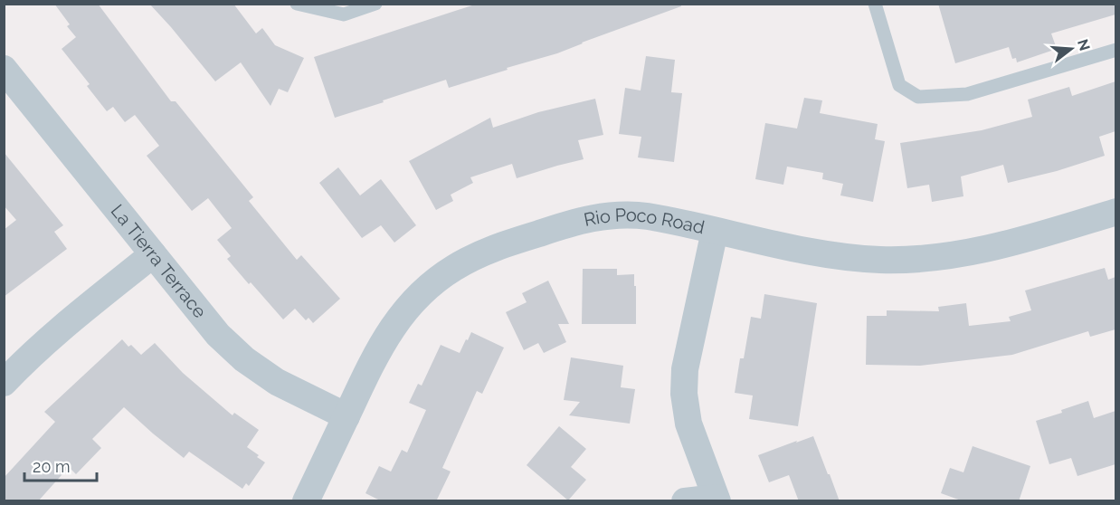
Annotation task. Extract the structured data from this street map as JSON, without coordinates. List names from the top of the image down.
{
  "streets": {
    "street": ["Rio Poco Road", "La Tierra Terrace"]
  },
  "crossings": [
    ["Rio Poco Road", "La Tierra Terrace"]
  ],
  "scale_bar": "20 m",
  "north": "right"
}
